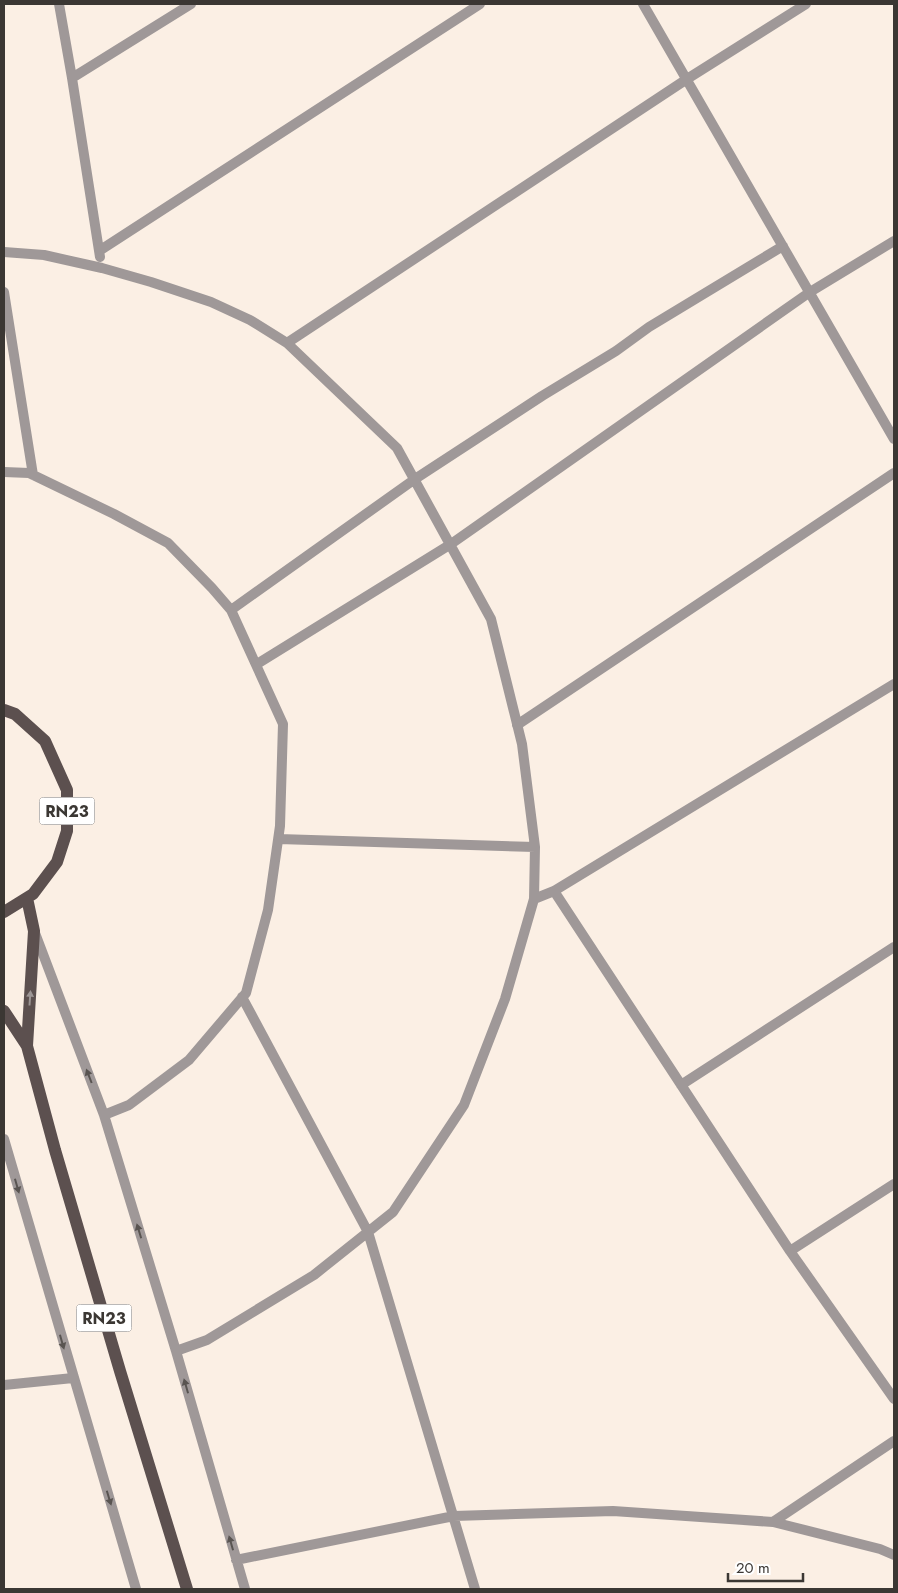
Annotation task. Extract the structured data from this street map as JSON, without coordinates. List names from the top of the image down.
{
  "streets": {
    "main road": ["RN23"]
  },
  "scale_bar": "20 m"
}
